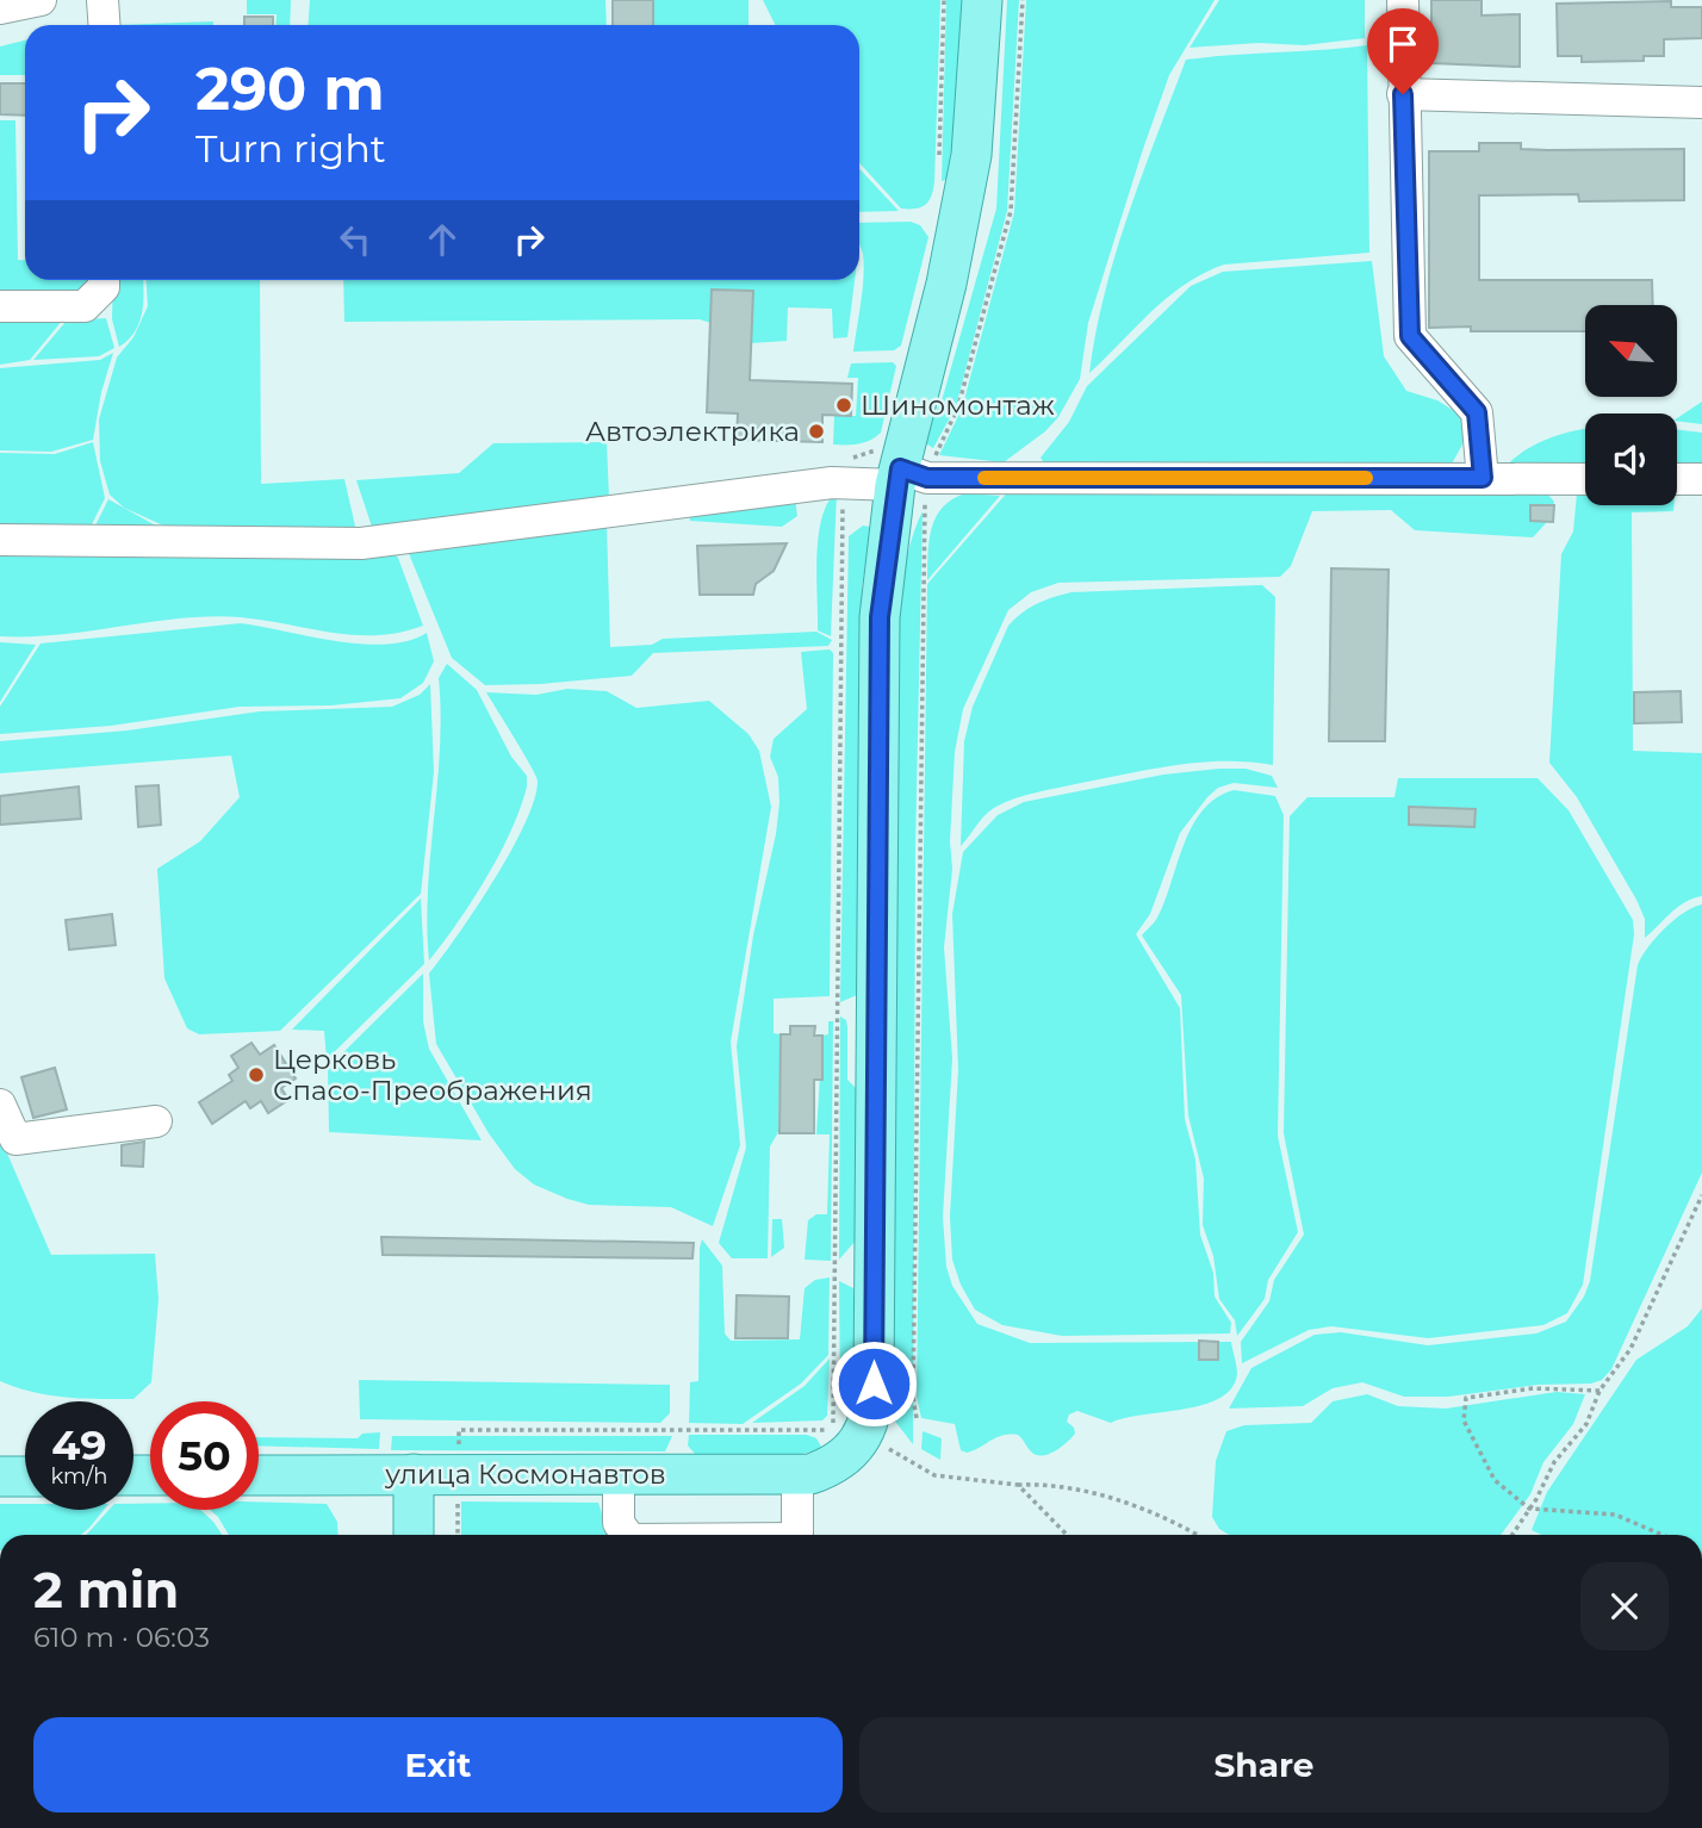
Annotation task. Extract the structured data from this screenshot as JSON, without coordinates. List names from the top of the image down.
{
  "streets": {
    "main road": ["улица Космонавтов"]
  },
  "places": ["Шиномонтаж", "Автоэлектрика", "Церковь Спасо-Преображения"],
  "north": "top left",
  "page": {
    "turn": ["290 m", "Turn right"],
    "speed": "49 km/h",
    "limit": "50",
    "heading": ["2 min", "610 m · 06:03"],
    "buttons": ["Exit", "Share"]
  }
}
